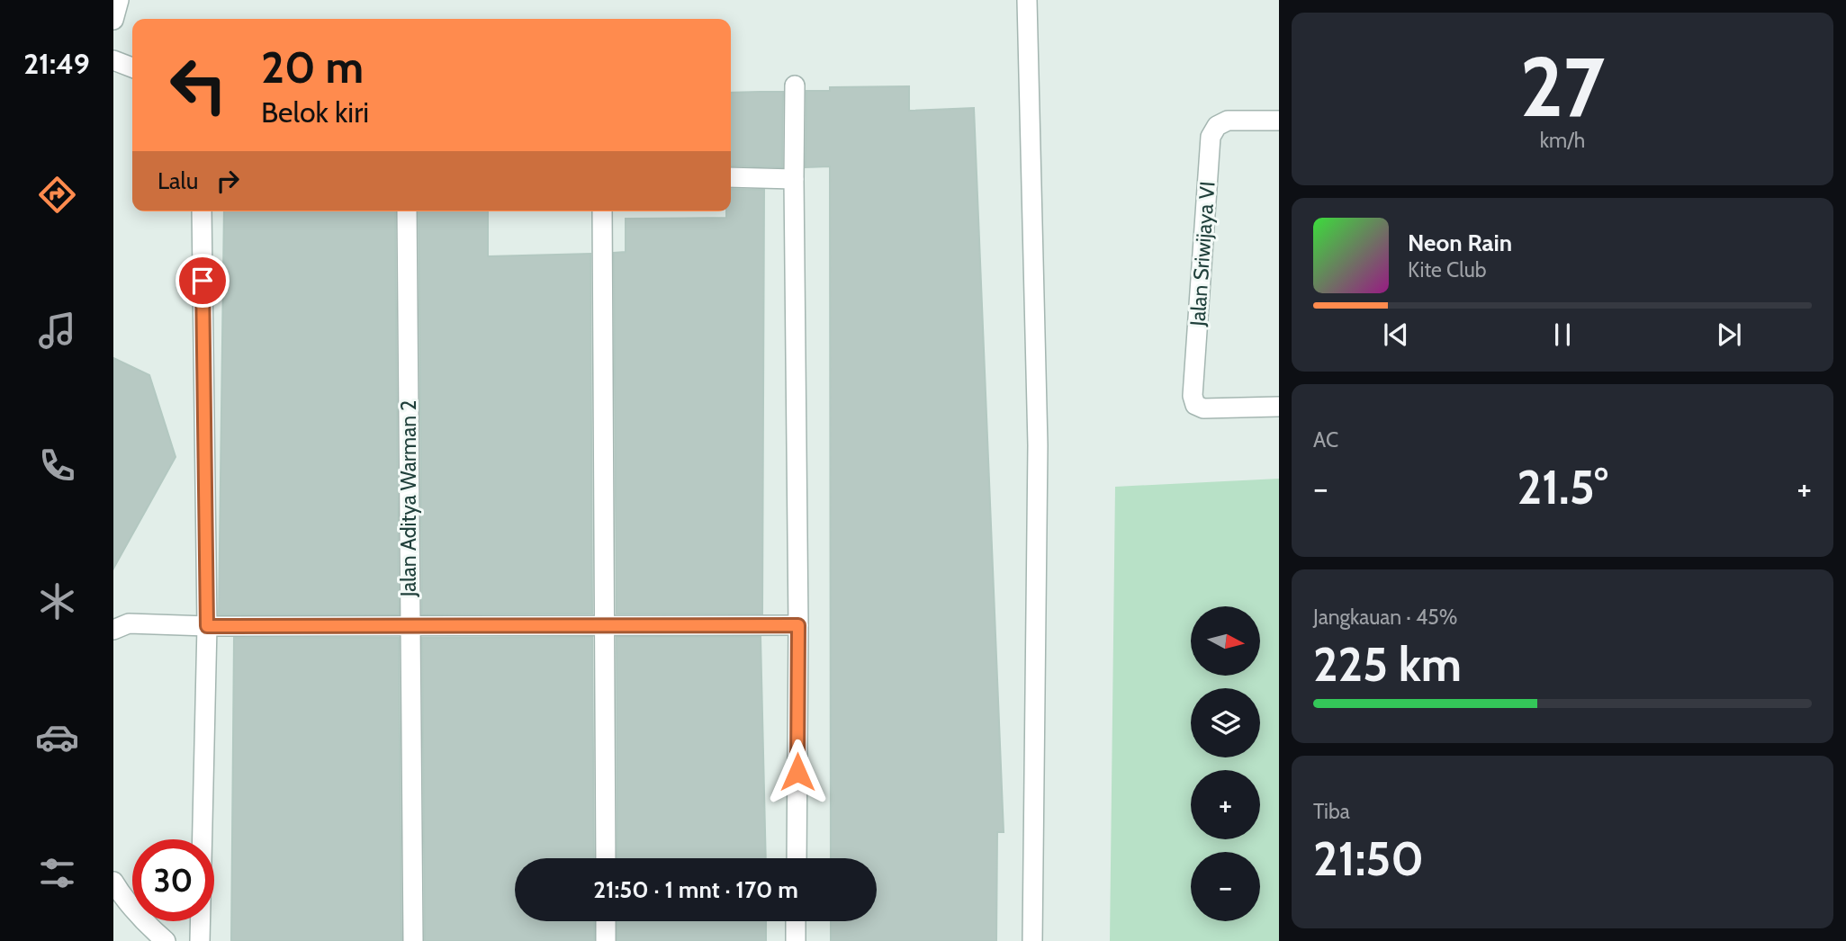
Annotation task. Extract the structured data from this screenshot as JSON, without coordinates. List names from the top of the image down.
{
  "streets": {
    "street": ["Jalan Sriwijaya VI", "Jalan Aditya Warman 2"]
  },
  "north": "right",
  "page": {
    "tabs": "21:49",
    "tile": [
      ["27", "km/h"],
      "AC",
      ["Jangkauan · 45%", "225 km"],
      ["Tiba", "21:50"]
    ],
    "turn": ["20 m", "Belok kiri"],
    "then": "Lalu",
    "song": ["Neon Rain", "Kite Club"],
    "heat": ["−", "21.5°", "+"],
    "map_buttons": ["+", "−"],
    "limit": "30",
    "trip": "21:50 · 1 mnt · 170 m"
  }
}
